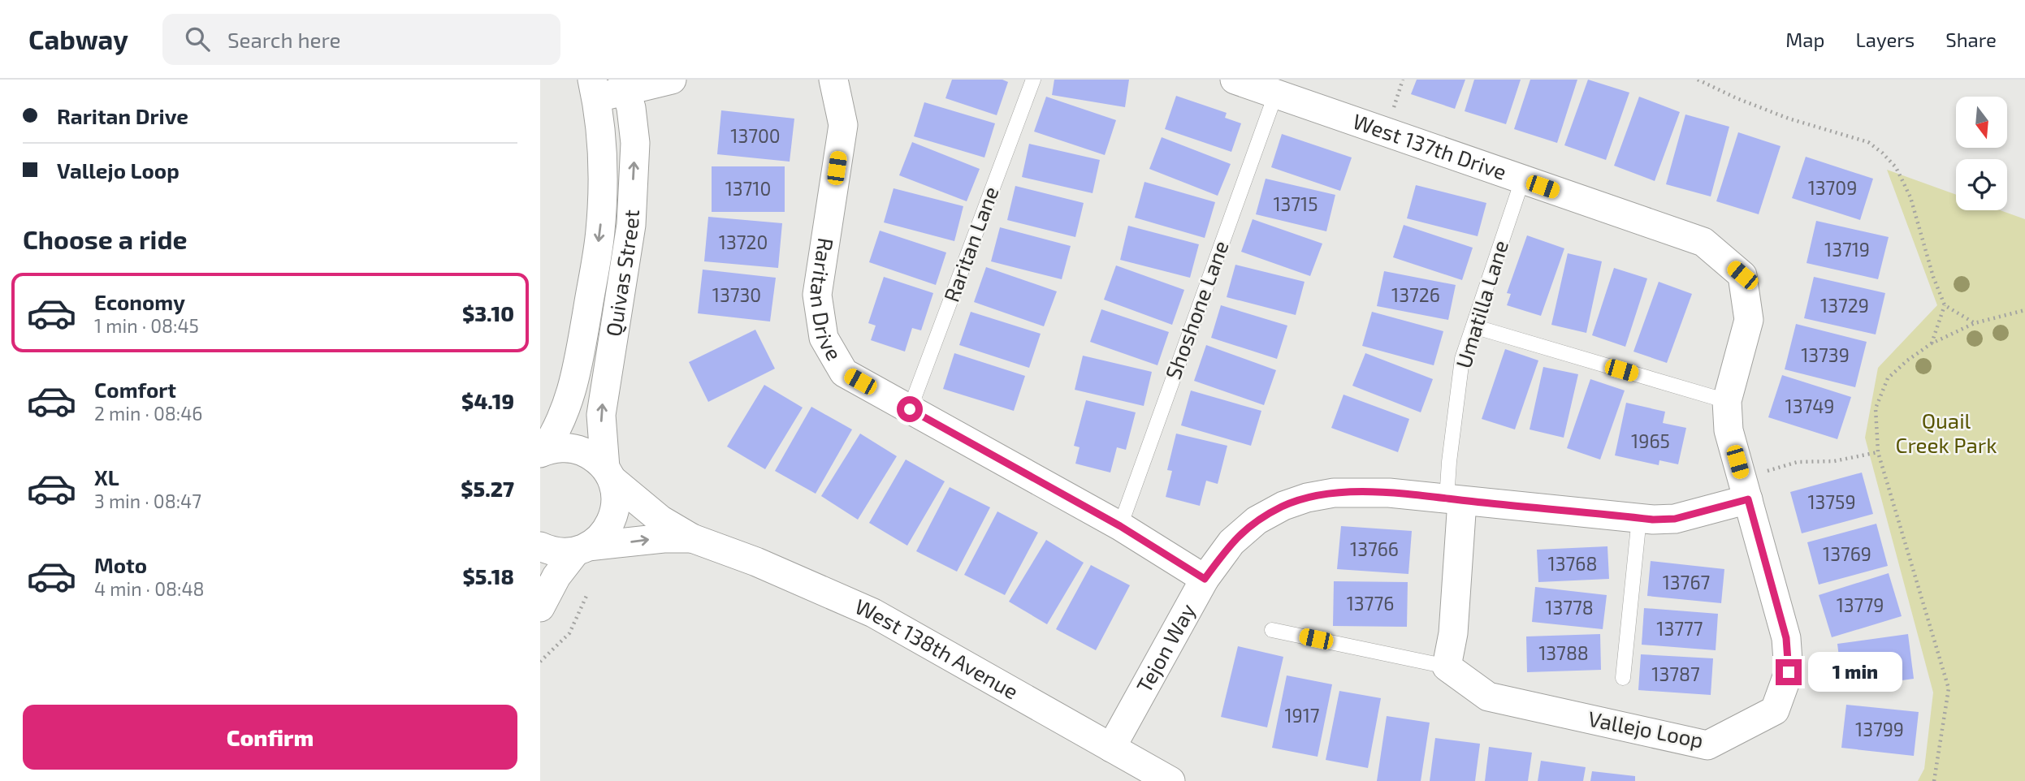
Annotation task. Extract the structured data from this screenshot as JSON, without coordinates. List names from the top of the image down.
{
  "streets": {
    "street": [
      "West 137th Drive",
      "Quivas Street",
      "Raritan Drive",
      "Tejon Way",
      "West 138th Avenue",
      "Vallejo Loop"
    ],
    "lane": ["Raritan Lane", "Umatilla Lane", "Shoshone Lane"]
  },
  "crossings": [
    ["West 137th Drive", "Umatilla Lane"],
    ["West 137th Drive", "Shoshone Lane"],
    ["West 137th Drive", "Vallejo Loop"],
    ["Raritan Lane", "Raritan Drive"],
    ["Quivas Street", "West 138th Avenue"],
    ["Raritan Drive", "Shoshone Lane"],
    ["Raritan Drive", "Tejon Way"],
    ["Umatilla Lane", "Tejon Way"],
    ["Tejon Way", "West 138th Avenue"],
    ["Tejon Way", "Vallejo Loop"]
  ],
  "parks": ["Quail Creek Park"],
  "house_numbers": [
    "13700",
    "13709",
    "13710",
    "13715",
    "13720",
    "13719",
    "13730",
    "13726",
    "13729",
    "13739",
    "13749",
    "1965",
    "13759",
    "13766",
    "13769",
    "13768",
    "13767",
    "13776",
    "13779",
    "13778",
    "13777",
    "13788",
    "13787",
    "1917",
    "13799"
  ],
  "north": "bottom",
  "page": {
    "header": "Cabway",
    "search": "Search here",
    "nav": ["Map", "Layers", "Share"],
    "banner": ["Raritan Drive", "Vallejo Loop"],
    "heading": "Choose a ride",
    "list": [
      {
        "name": "Economy",
        "note": "1 min · 08:45",
        "value": "$3.10"
      },
      {
        "name": "Comfort",
        "note": "2 min · 08:46",
        "value": "$4.19"
      },
      {
        "name": "XL",
        "note": "3 min · 08:47",
        "value": "$5.27"
      },
      {
        "name": "Moto",
        "note": "4 min · 08:48",
        "value": "$5.18"
      }
    ],
    "bubble": "1 min",
    "buttons": "Confirm"
  }
}
